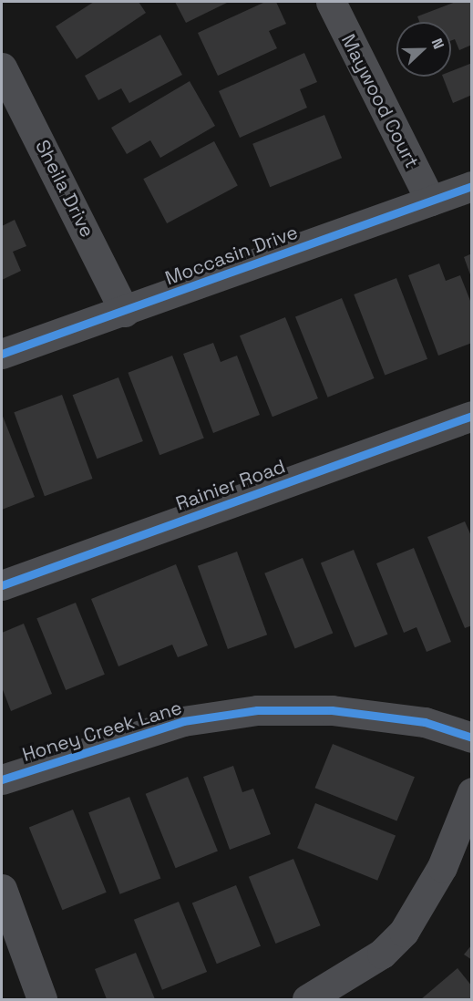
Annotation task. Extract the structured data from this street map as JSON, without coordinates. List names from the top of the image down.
{
  "streets": {
    "street": [
      "Maywood Court",
      "Sheila Drive",
      "Moccasin Drive",
      "Rainier Road",
      "Honey Creek Lane"
    ]
  },
  "crossings": [
    ["Maywood Court", "Moccasin Drive"],
    ["Sheila Drive", "Moccasin Drive"]
  ],
  "north": "right"
}
